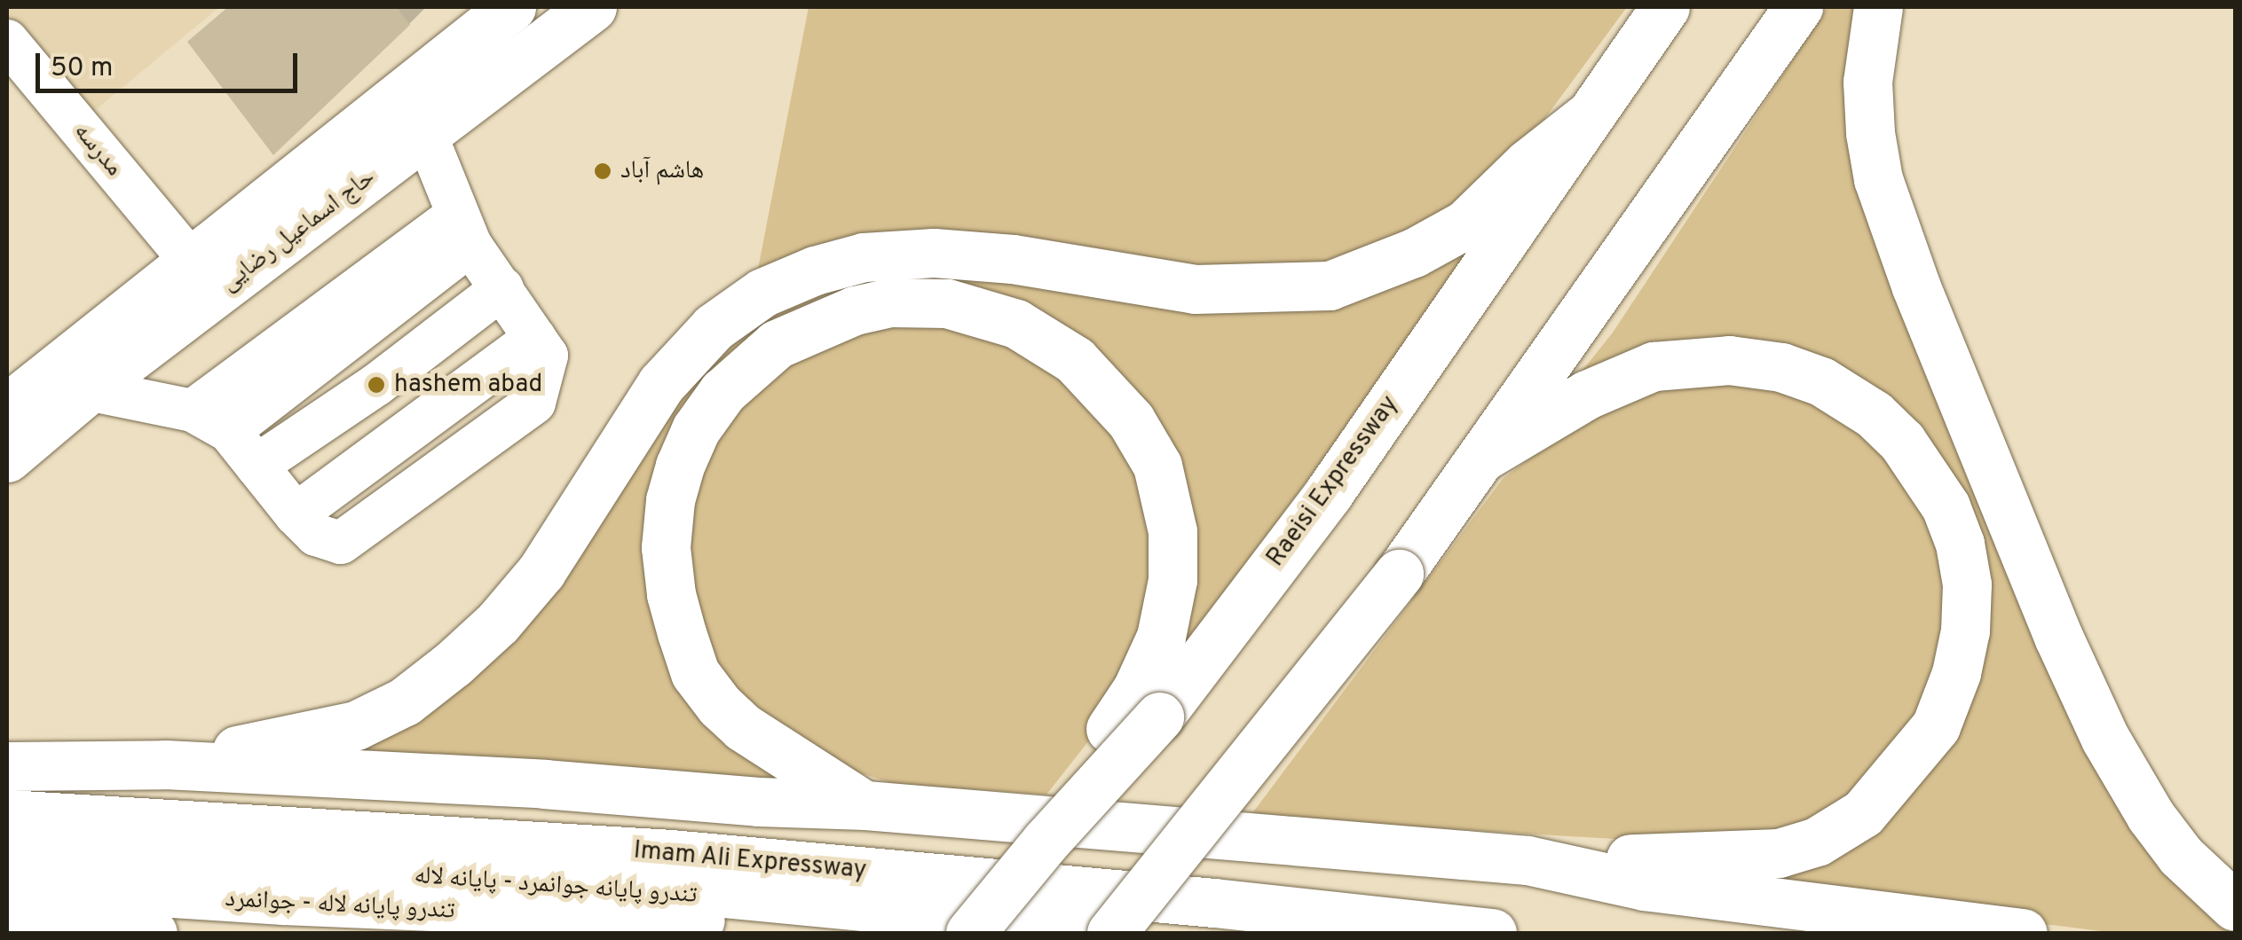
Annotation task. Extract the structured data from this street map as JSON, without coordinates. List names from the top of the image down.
{
  "streets": {
    "main road": ["حاج اسماعیل رضایی", "Raeisi Expressway", "Imam Ali Expressway"],
    "street": ["مدرسه", "تندرو پایانه جوانمرد - پایانه لاله", "تندرو پایانه لاله - جوانمرد"]
  },
  "crossings": [
    ["مدرسه", "حاج اسماعیل رضایی"]
  ],
  "places": ["هاشم آباد", "hashem abad"],
  "scale_bar": "50 m"
}
